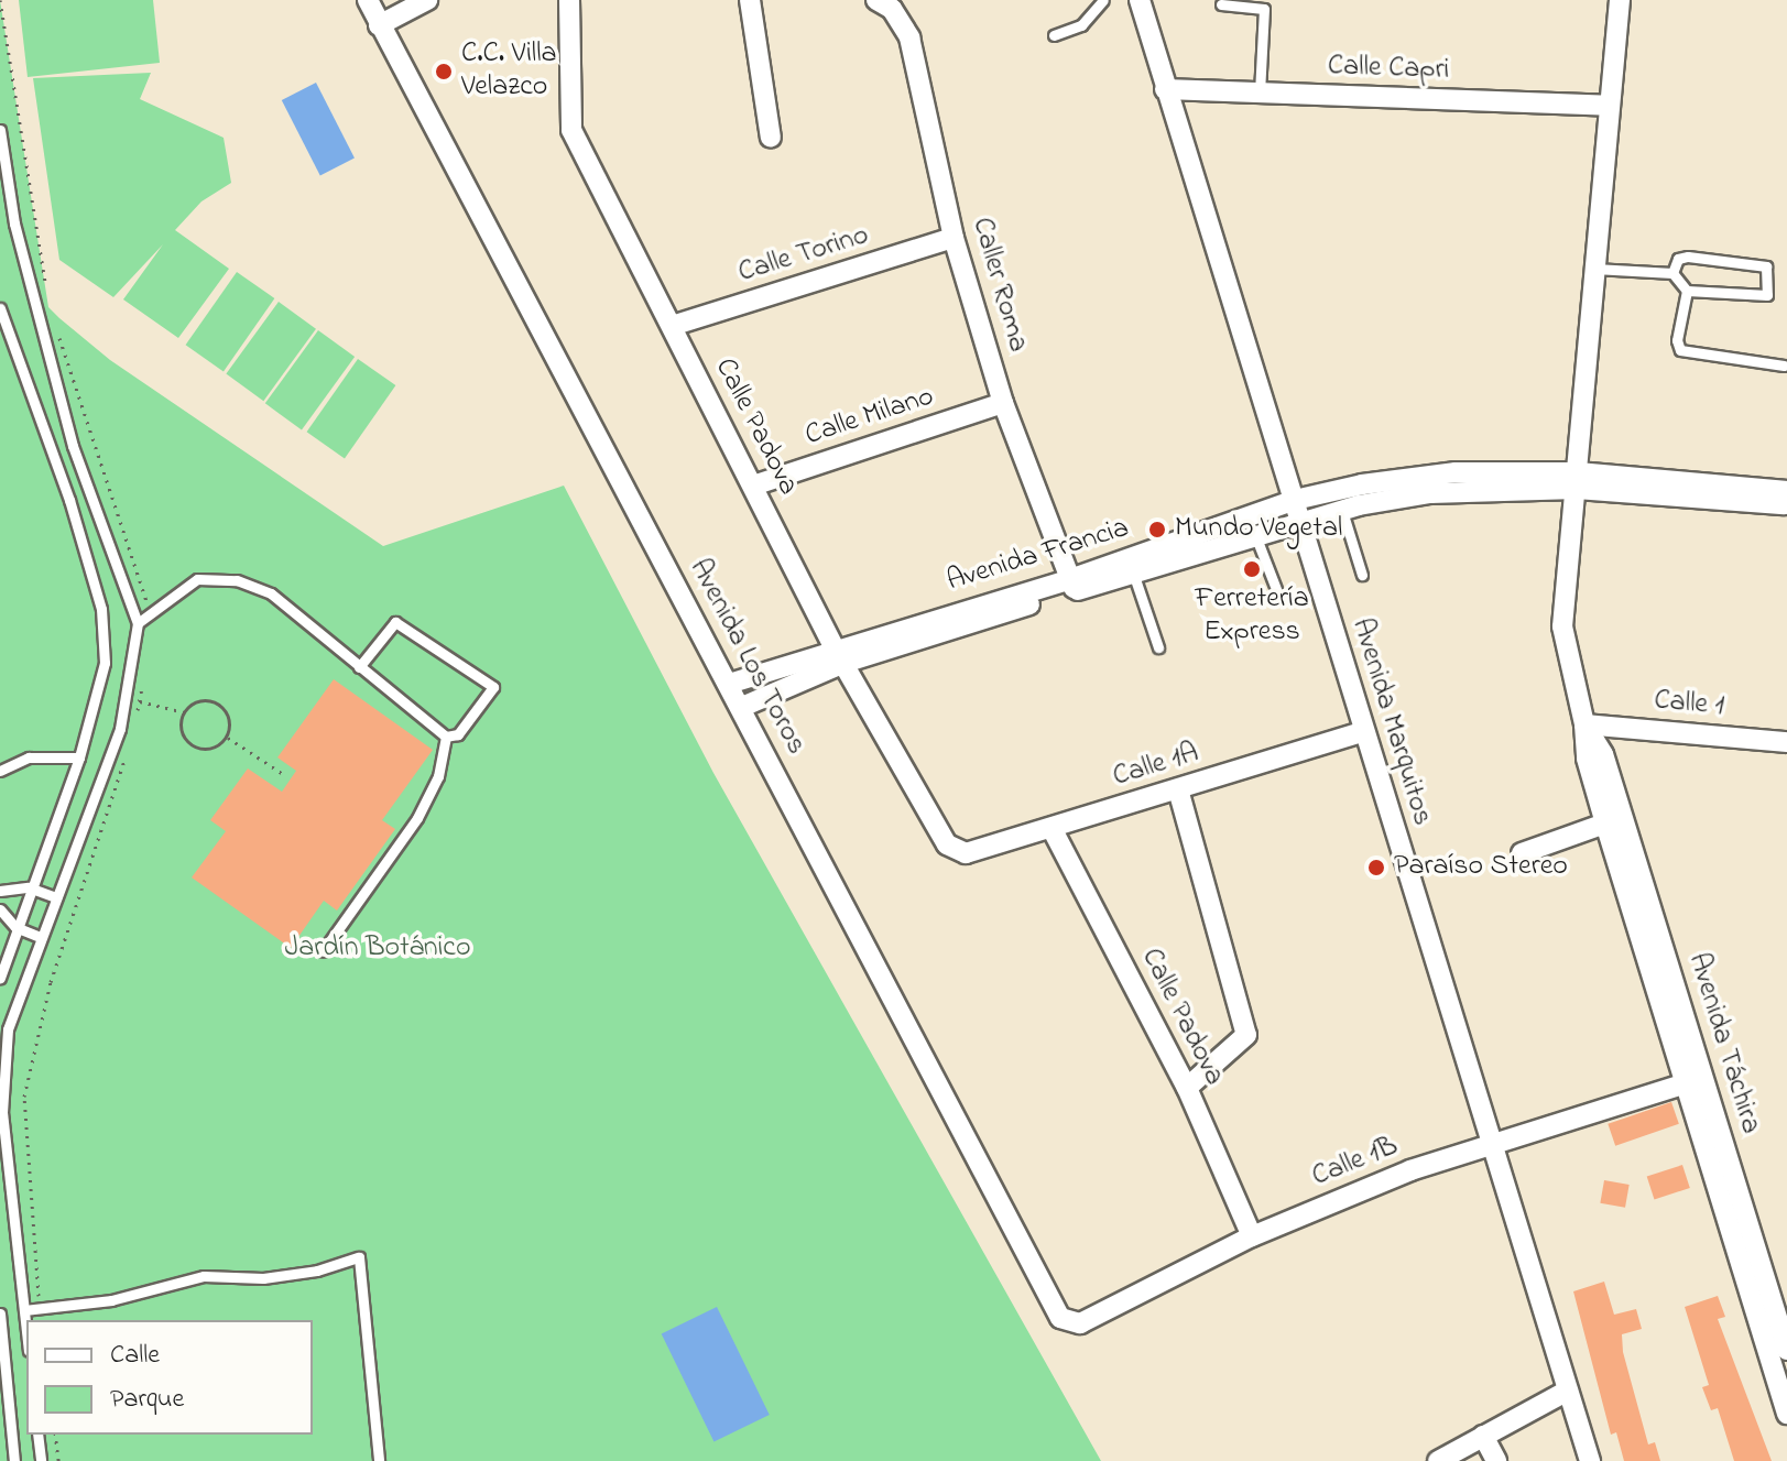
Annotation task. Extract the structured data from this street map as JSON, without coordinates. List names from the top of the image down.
{
  "streets": {
    "street": [
      "Calle Capri",
      "Calle Torino",
      "Caller Roma",
      "Calle Milano",
      "Calle Padova",
      "Avenida Francia",
      "Avenida Los Toros",
      "Calle 1",
      "Avenida Marquitos",
      "Calle 1A",
      "Avenida Táchira",
      "Calle 1B"
    ]
  },
  "crossings": [
    ["Calle Capri", "Avenida Marquitos"],
    ["Calle Torino", "Caller Roma"],
    ["Calle Torino", "Calle Padova"],
    ["Caller Roma", "Calle Milano"],
    ["Caller Roma", "Avenida Francia"],
    ["Calle Milano", "Calle Padova"],
    ["Calle Padova", "Avenida Francia"],
    ["Calle Padova", "Calle 1A"],
    ["Calle Padova", "Calle 1B"],
    ["Avenida Francia", "Avenida Los Toros"],
    ["Avenida Francia", "Avenida Marquitos"],
    ["Avenida Los Toros", "Calle 1B"],
    ["Avenida Marquitos", "Calle 1A"],
    ["Avenida Marquitos", "Calle 1B"]
  ],
  "parks": ["Jardín Botánico"],
  "places": [
    "C.C. Villa Velazco",
    "Mundo Vegetal",
    "Ferretería Express",
    "Paraíso Stereo"
  ],
  "legend": ["Calle", "Parque"]
}
